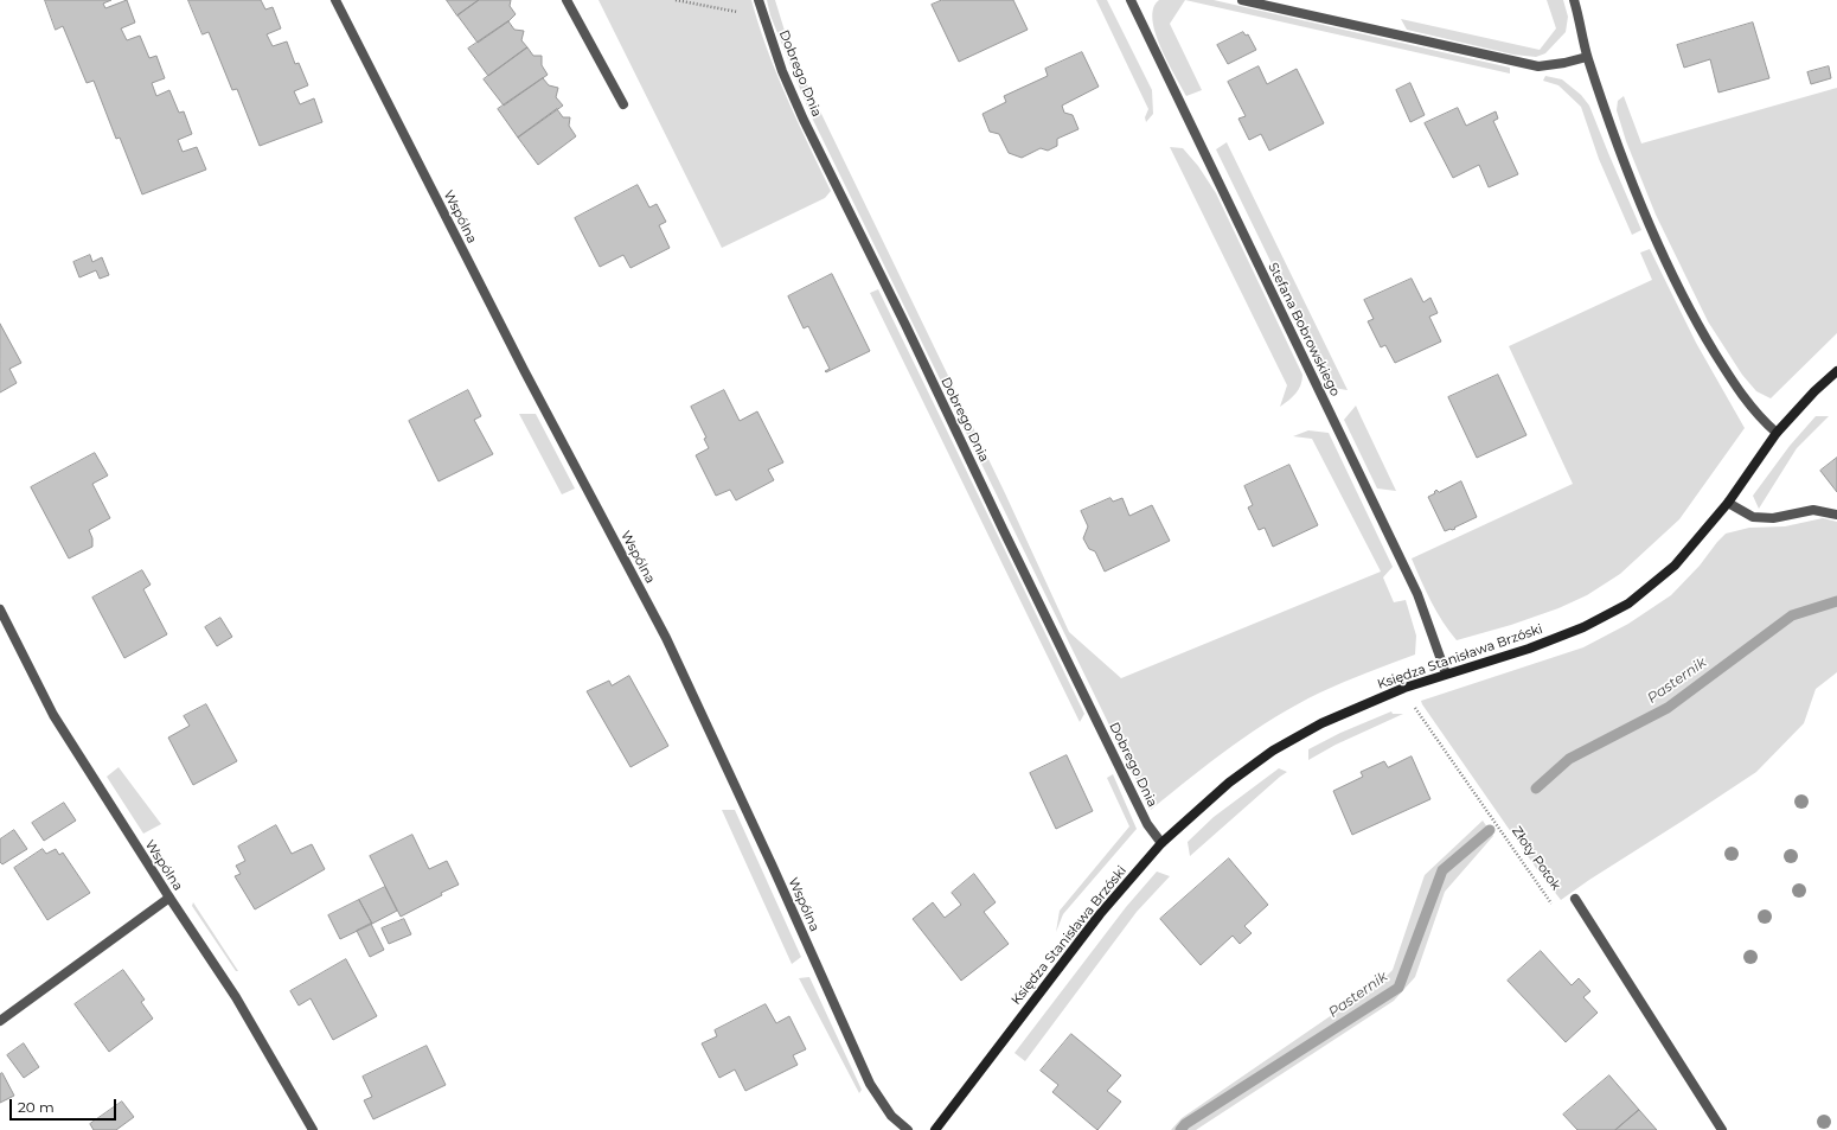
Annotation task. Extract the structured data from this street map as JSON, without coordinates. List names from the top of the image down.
{
  "streets": {
    "street": [
      "Dobrego Dnia",
      "Wspólna",
      "Stefana Bobrowskiego",
      "Księdza Stanisława Brzóski",
      "Złoty Potok"
    ]
  },
  "crossings": [
    ["Dobrego Dnia", "Księdza Stanisława Brzóski"],
    ["Stefana Bobrowskiego", "Księdza Stanisława Brzóski"],
    ["Księdza Stanisława Brzóski", "Złoty Potok"]
  ],
  "water": ["Pasternik"],
  "scale_bar": "20 m"
}
